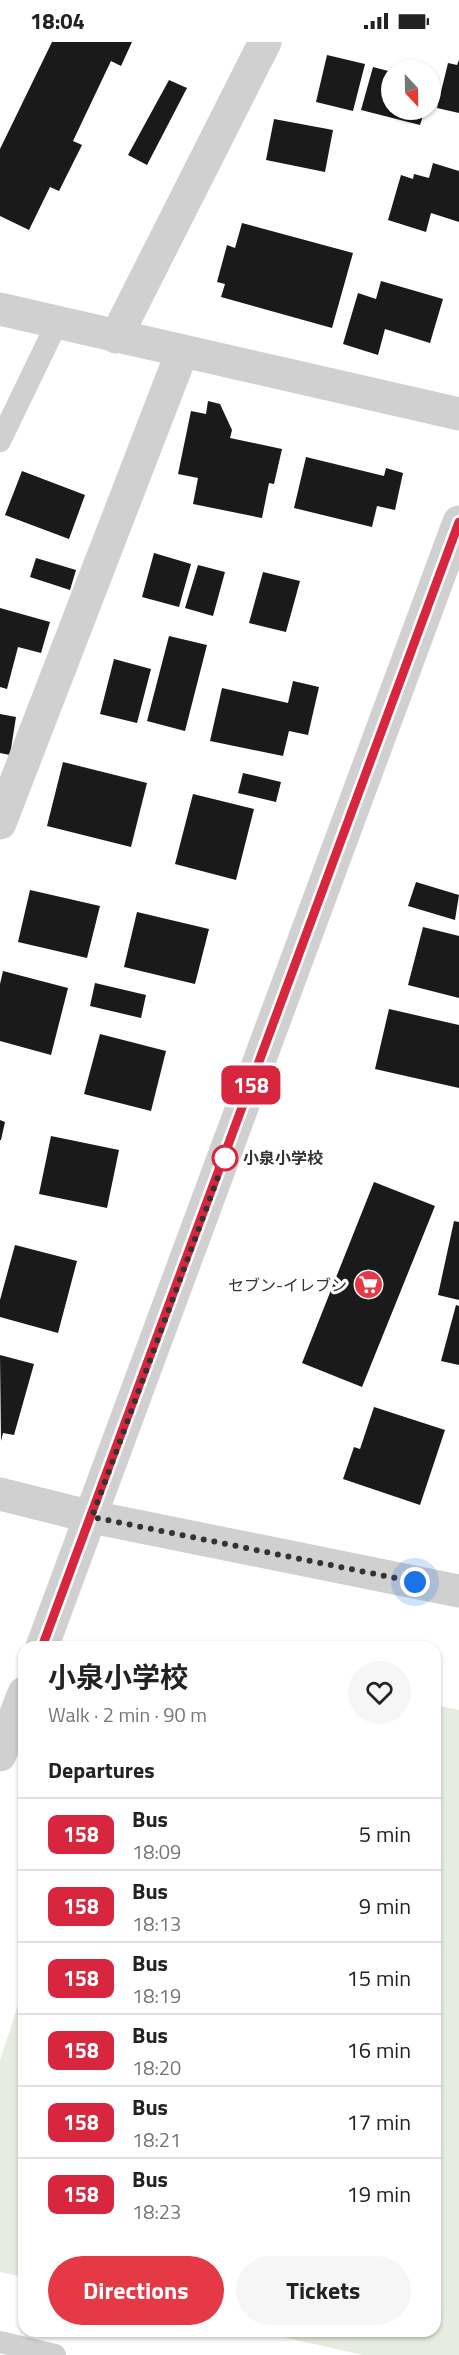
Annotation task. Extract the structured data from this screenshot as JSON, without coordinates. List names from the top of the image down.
{
  "places": {
    "other": ["小泉小学校"],
    "supermarket": ["セブン-イレブン"]
  },
  "lines": ["bus line 158"],
  "north": "bottom",
  "page": {
    "status": "18:04",
    "on_map": "158",
    "heading": [
      ["小泉小学校", "Walk · 2 min · 90 m"],
      "Departures"
    ],
    "list": [
      {
        "mark": "158",
        "name": "Bus",
        "note": "18:09",
        "value": "5 min"
      },
      {
        "mark": "158",
        "name": "Bus",
        "note": "18:13",
        "value": "9 min"
      },
      {
        "mark": "158",
        "name": "Bus",
        "note": "18:19",
        "value": "15 min"
      },
      {
        "mark": "158",
        "name": "Bus",
        "note": "18:20",
        "value": "16 min"
      },
      {
        "mark": "158",
        "name": "Bus",
        "note": "18:21",
        "value": "17 min"
      },
      {
        "mark": "158",
        "name": "Bus",
        "note": "18:23",
        "value": "19 min"
      }
    ],
    "buttons": ["Directions", "Tickets"]
  }
}
